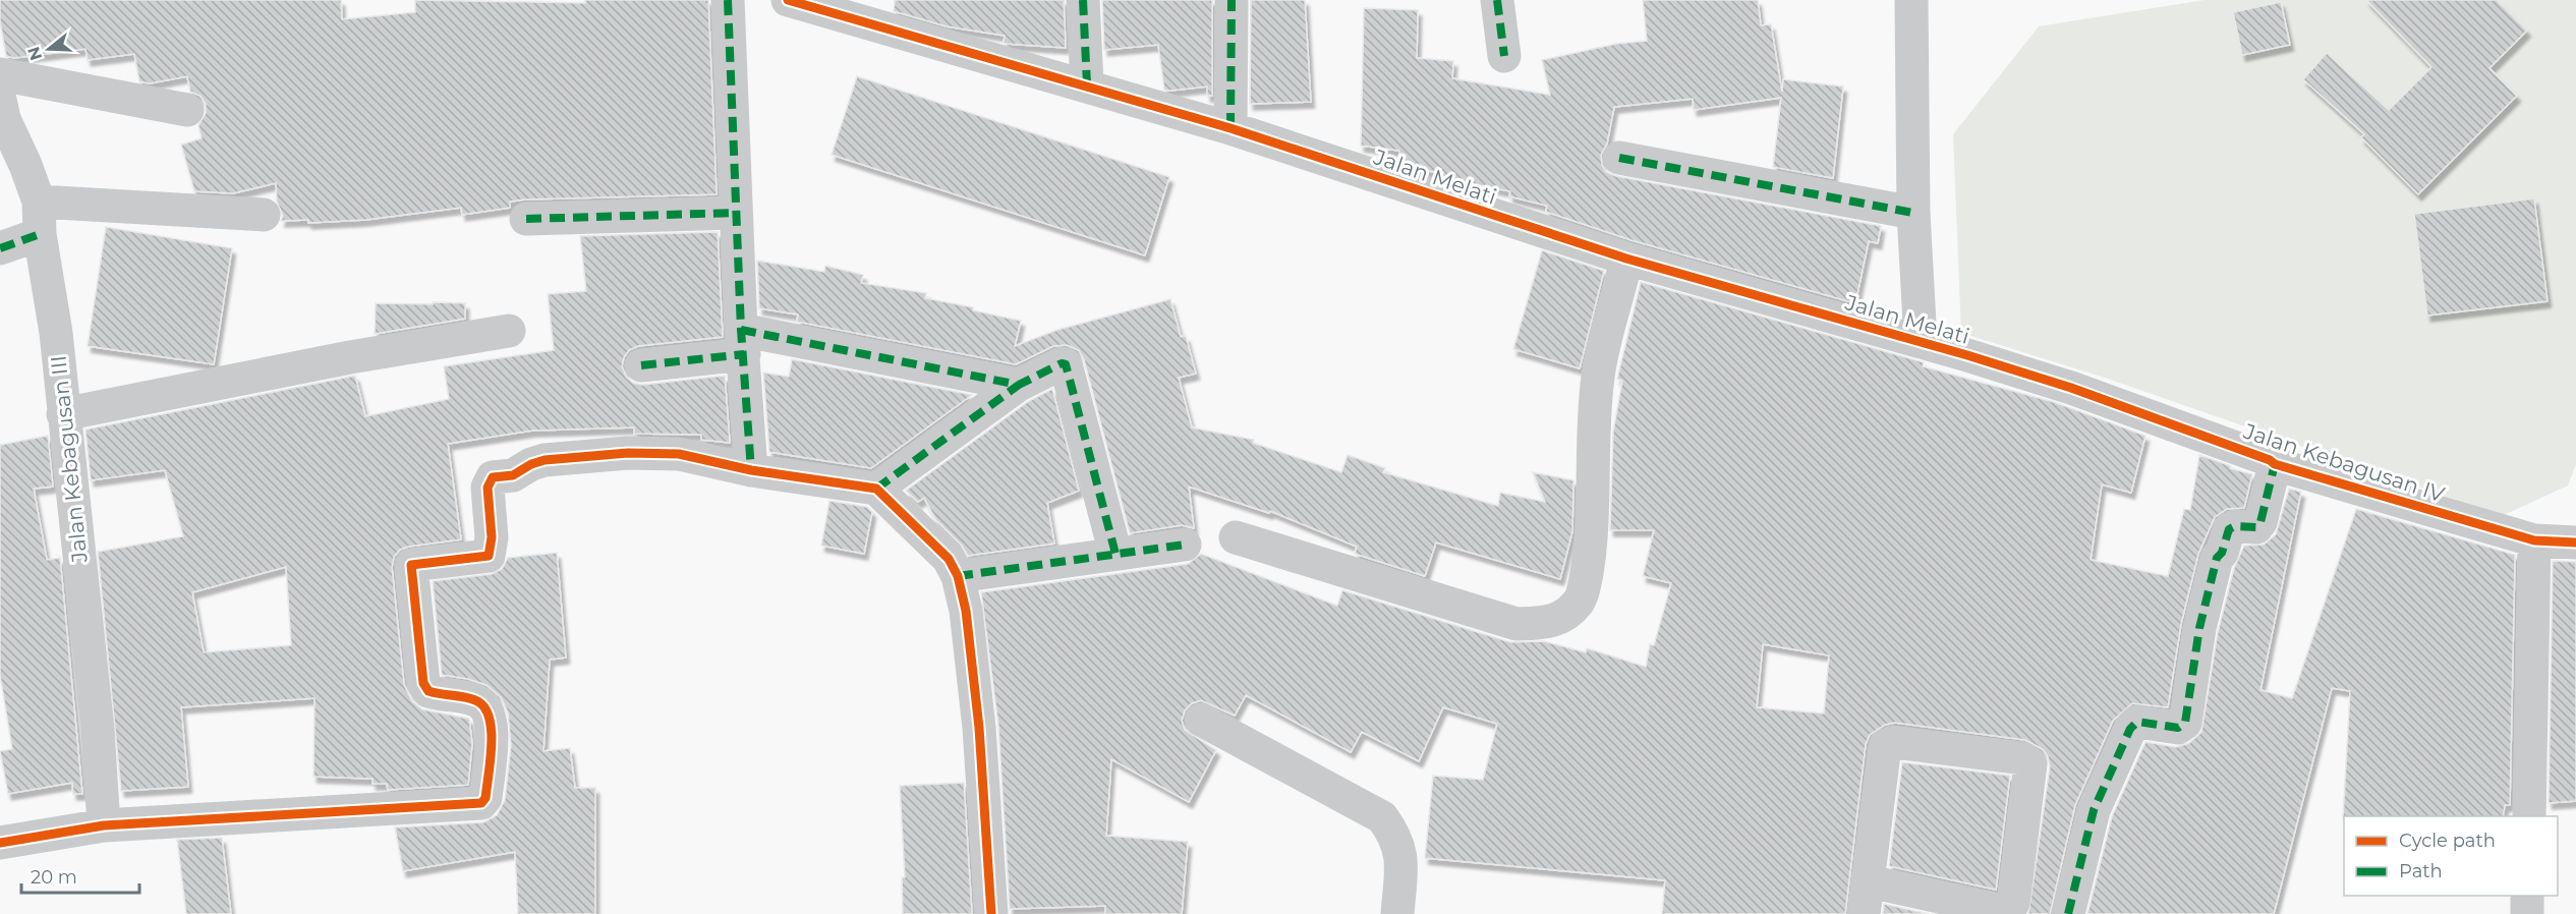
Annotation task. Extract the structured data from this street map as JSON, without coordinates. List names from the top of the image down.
{
  "streets": {
    "street": ["Jalan Melati", "Jalan Kebagusan III", "Jalan Kebagusan IV"]
  },
  "crossings": [
    ["Jalan Melati", "Jalan Kebagusan IV"]
  ],
  "legend": ["Cycle path", "Path"],
  "scale_bar": "20 m",
  "north": "left"
}
